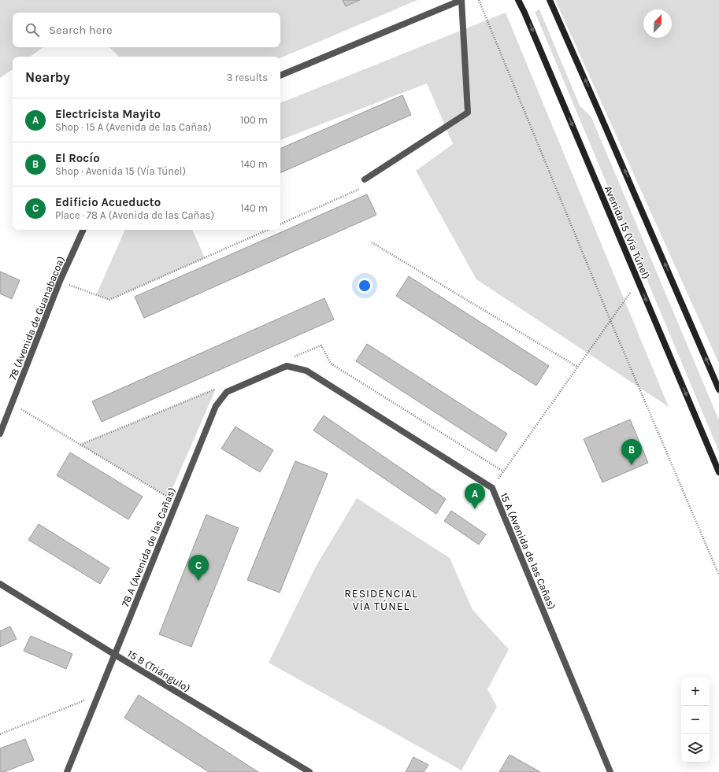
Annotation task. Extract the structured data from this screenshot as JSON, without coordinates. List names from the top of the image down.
{
  "streets": {
    "main road": ["Avenida 15 (Vía Túnel)"],
    "street": [
      "78 (Avenida de Guanabacoa)",
      "78 A (Avenida de las Cañas)",
      "15 A (Avenida de las Cañas)",
      "15 B (Triángulo)"
    ]
  },
  "crossings": [
    ["78 A (Avenida de las Cañas)", "15 A (Avenida de las Cañas)"],
    ["78 A (Avenida de las Cañas)", "15 B (Triángulo)"]
  ],
  "districts": ["RESIDENCIAL VÍA TÚNEL"],
  "north": "top right",
  "page": {
    "search": "Search here",
    "heading": ["Nearby", "3 results"],
    "list": [
      {
        "mark": "A",
        "name": "Electricista Mayito",
        "note": "Shop · 15 A (Avenida de las Cañas)",
        "value": "100 m"
      },
      {
        "mark": "B",
        "name": "El Rocío",
        "note": "Shop · Avenida 15 (Vía Túnel)",
        "value": "140 m"
      },
      {
        "mark": "C",
        "name": "Edificio Acueducto",
        "note": "Place · 78 A (Avenida de las Cañas)",
        "value": "140 m"
      }
    ],
    "pins": ["B", "A", "C"],
    "map_buttons": ["+", "−"]
  }
}
